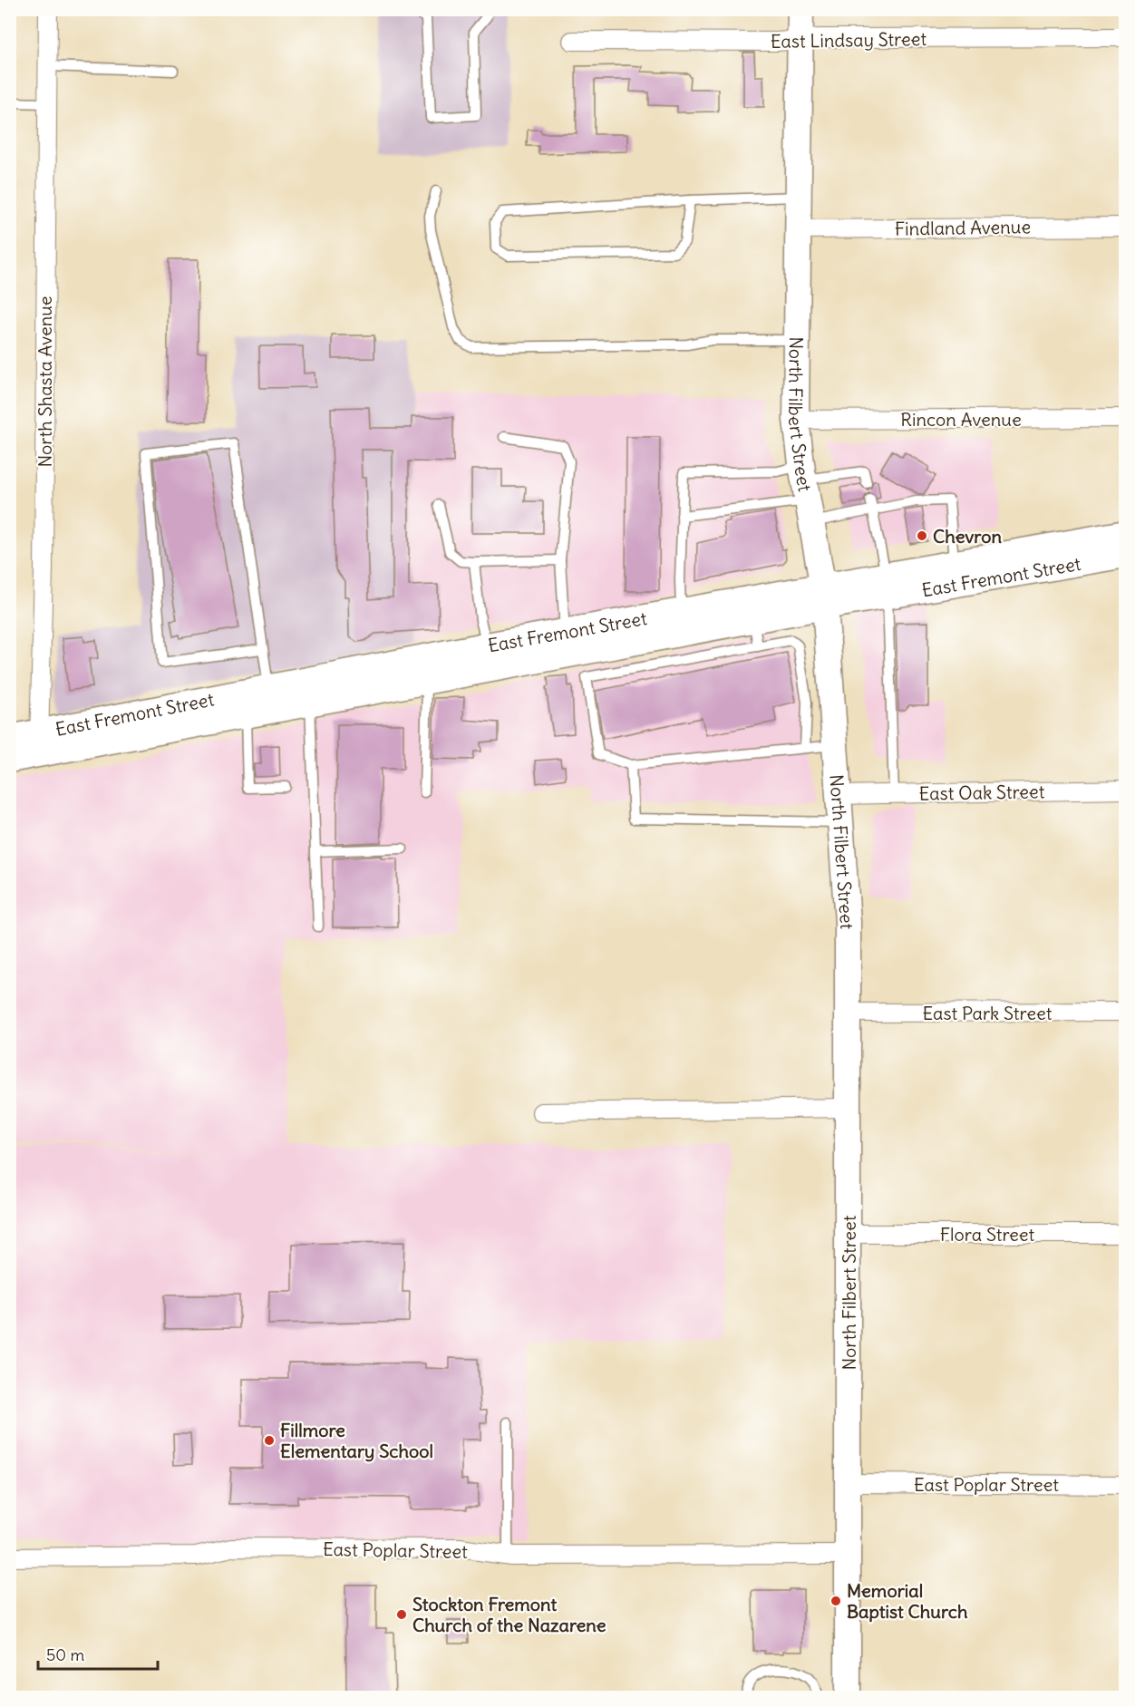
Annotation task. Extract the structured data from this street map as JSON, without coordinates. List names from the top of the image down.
{
  "streets": {
    "main road": ["North Filbert Street", "East Fremont Street"],
    "street": [
      "East Lindsay Street",
      "Findland Avenue",
      "North Shasta Avenue",
      "Rincon Avenue",
      "East Oak Street",
      "East Park Street",
      "Flora Street",
      "East Poplar Street"
    ]
  },
  "crossings": [
    ["East Lindsay Street", "North Filbert Street"],
    ["Findland Avenue", "North Filbert Street"],
    ["North Shasta Avenue", "East Fremont Street"],
    ["North Filbert Street", "Rincon Avenue"],
    ["North Filbert Street", "East Fremont Street"],
    ["North Filbert Street", "East Oak Street"],
    ["North Filbert Street", "East Park Street"],
    ["North Filbert Street", "Flora Street"],
    ["North Filbert Street", "East Poplar Street"]
  ],
  "places": [
    "Chevron",
    "Fillmore Elementary School",
    "Memorial Baptist Church",
    "Stockton Fremont Church of the Nazarene"
  ],
  "scale_bar": "50 m"
}
